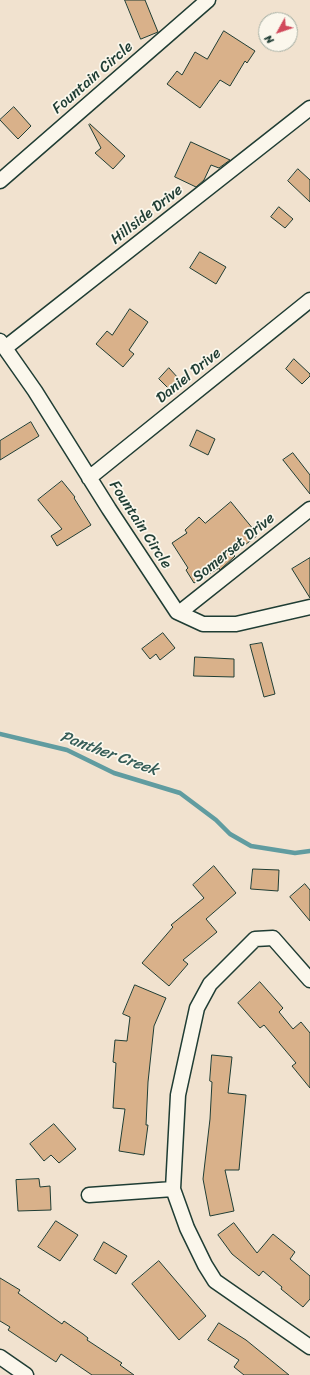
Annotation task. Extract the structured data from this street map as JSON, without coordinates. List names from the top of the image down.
{
  "streets": {
    "street": [
      "Fountain Circle",
      "Hillside Drive",
      "Daniel Drive",
      "Somerset Drive"
    ]
  },
  "crossings": [
    ["Fountain Circle", "Hillside Drive"],
    ["Fountain Circle", "Daniel Drive"],
    ["Fountain Circle", "Somerset Drive"]
  ],
  "water": ["Panther Creek"],
  "north": "bottom left"
}
